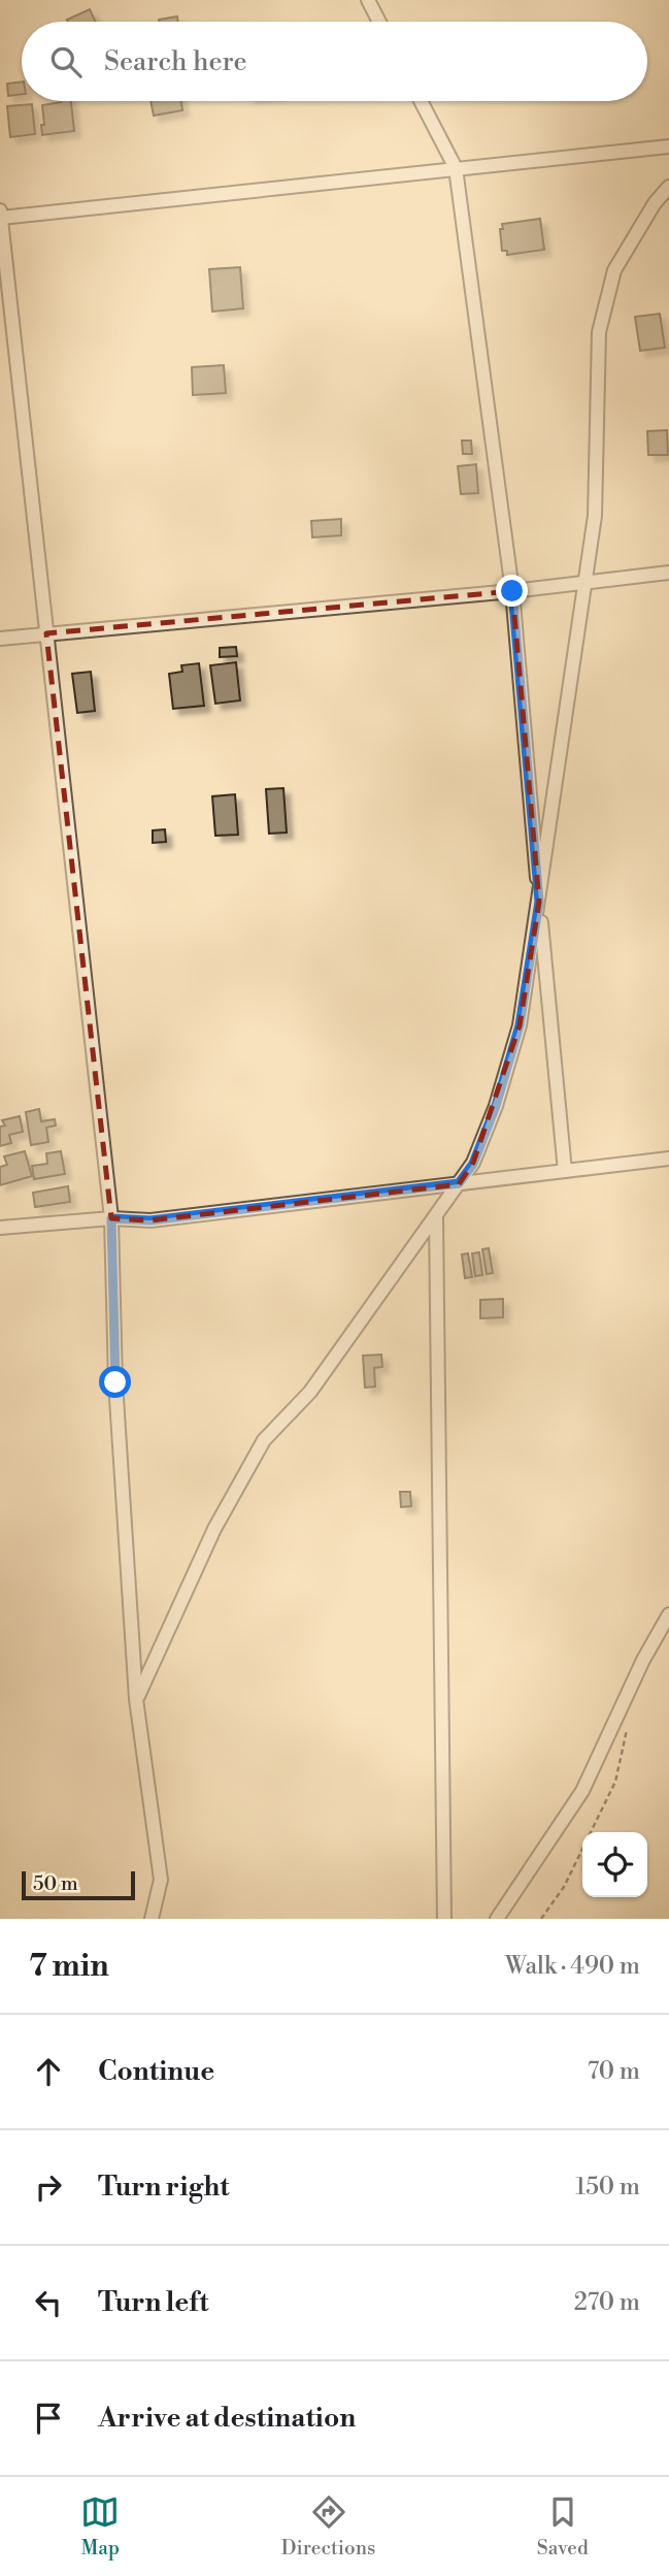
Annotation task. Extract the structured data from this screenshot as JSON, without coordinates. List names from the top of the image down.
{
  "scale_bar": "50 m",
  "page": {
    "search": "Search here",
    "scale": "50 m",
    "heading": ["7 min", "Walk · 490 m"],
    "list": [
      ["Continue", "70 m"],
      ["Turn right", "150 m"],
      ["Turn left", "270 m"],
      "Arrive at destination"
    ],
    "nav": ["Map", "Directions", "Saved"]
  }
}
